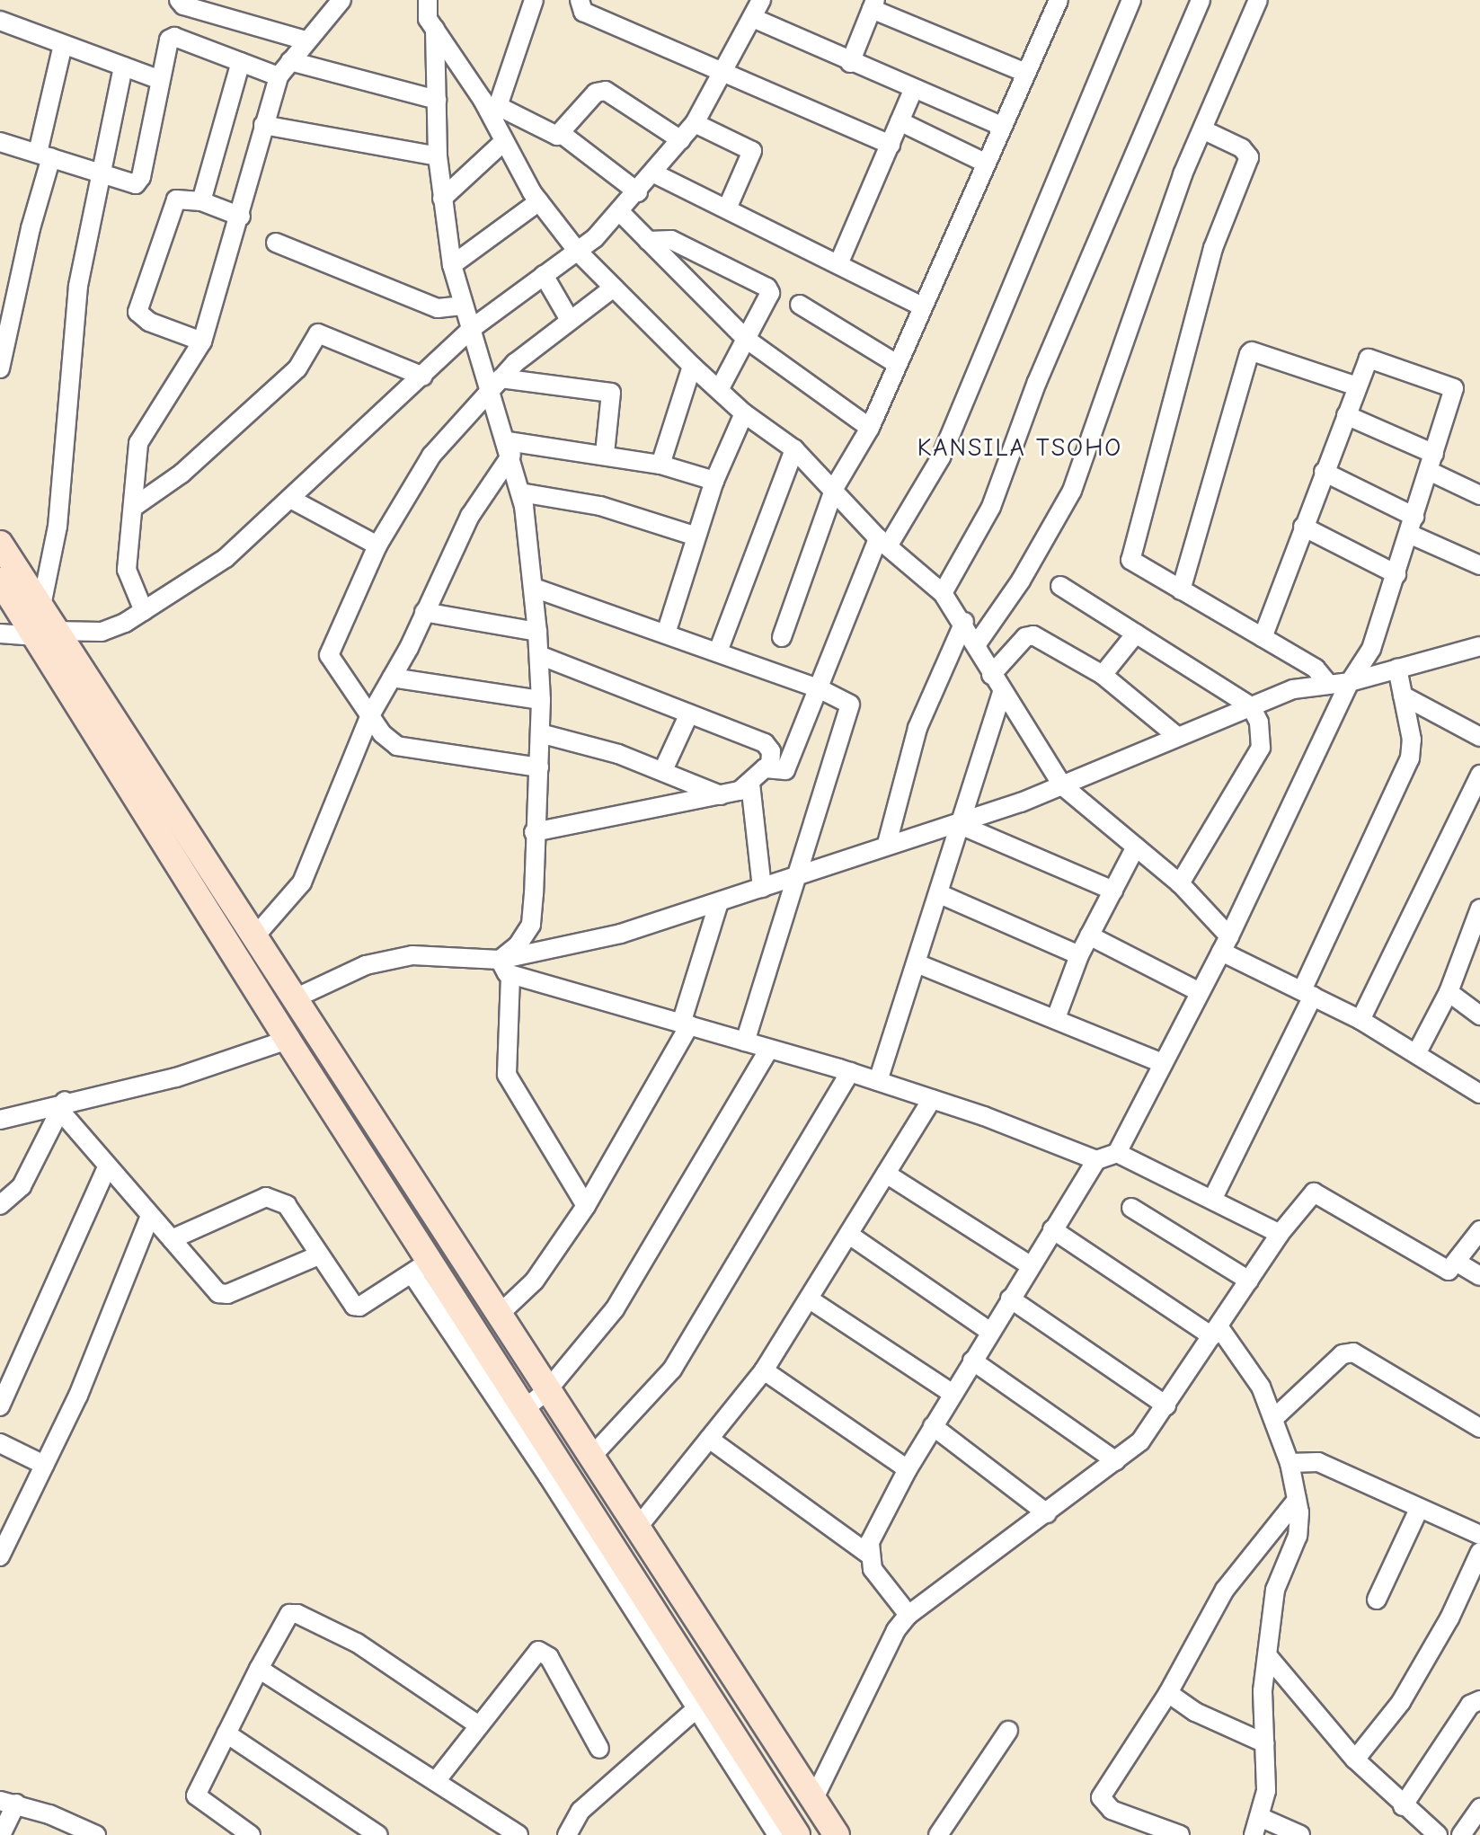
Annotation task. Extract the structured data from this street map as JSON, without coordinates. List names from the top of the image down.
{
  "districts": ["KANSILA TSOHO"]
}
